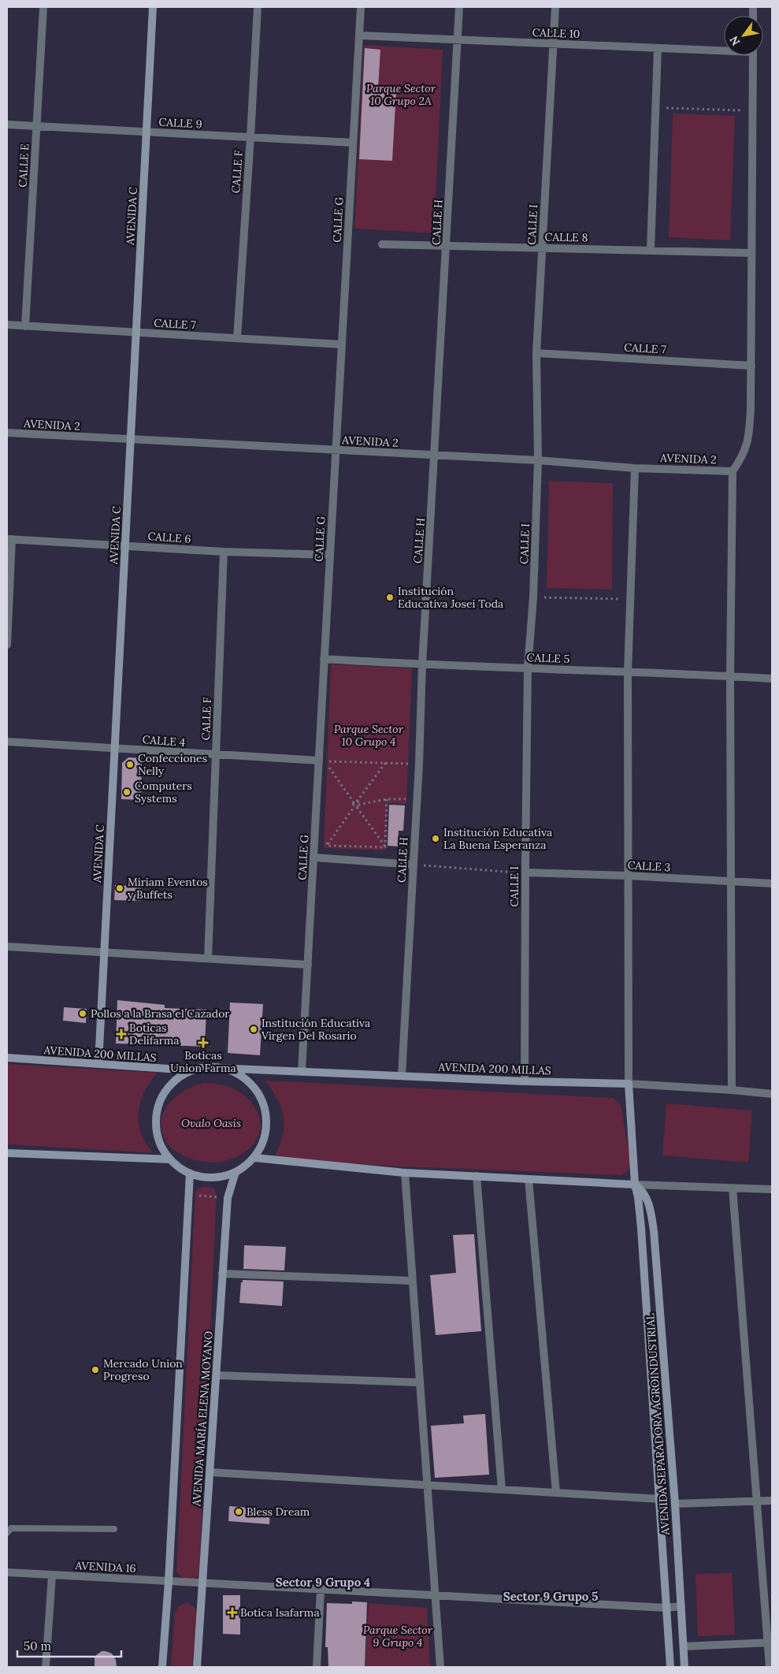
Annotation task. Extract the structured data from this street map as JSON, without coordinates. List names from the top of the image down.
{
  "streets": {
    "street": [
      "CALLE 10",
      "CALLE 9",
      "CALLE E",
      "CALLE F",
      "AVENIDA C",
      "CALLE G",
      "CALLE H",
      "CALLE I",
      "CALLE 8",
      "CALLE 7",
      "AVENIDA 2",
      "CALLE 6",
      "CALLE 5",
      "CALLE 4",
      "CALLE 3",
      "AVENIDA 200 MILLAS",
      "AVENIDA MARÍA ELENA MOYANO",
      "AVENIDA SEPARADORA AGROINDUSTRIAL",
      "AVENIDA 16"
    ]
  },
  "crossings": [
    ["CALLE 10", "CALLE G"],
    ["CALLE 10", "CALLE H"],
    ["CALLE 10", "CALLE I"],
    ["CALLE 9", "CALLE E"],
    ["CALLE 9", "CALLE F"],
    ["CALLE 9", "AVENIDA C"],
    ["CALLE 9", "CALLE G"],
    ["CALLE E", "CALLE 7"],
    ["CALLE F", "CALLE 7"],
    ["CALLE F", "CALLE 6"],
    ["CALLE F", "CALLE 4"],
    ["AVENIDA C", "CALLE 7"],
    ["AVENIDA C", "AVENIDA 2"],
    ["AVENIDA C", "CALLE 6"],
    ["AVENIDA C", "CALLE 4"],
    ["AVENIDA C", "AVENIDA 200 MILLAS"],
    ["CALLE G", "CALLE 7"],
    ["CALLE G", "AVENIDA 2"],
    ["CALLE G", "CALLE 6"],
    ["CALLE G", "CALLE 5"],
    ["CALLE G", "CALLE 4"],
    ["CALLE G", "AVENIDA 200 MILLAS"],
    ["CALLE H", "CALLE 8"],
    ["CALLE H", "AVENIDA 2"],
    ["CALLE H", "CALLE 5"],
    ["CALLE H", "AVENIDA 200 MILLAS"],
    ["CALLE I", "CALLE 8"],
    ["CALLE I", "CALLE 7"],
    ["CALLE I", "AVENIDA 2"],
    ["CALLE I", "CALLE 5"],
    ["CALLE I", "CALLE 3"],
    ["CALLE I", "AVENIDA 200 MILLAS"],
    ["AVENIDA 200 MILLAS", "AVENIDA MARÍA ELENA MOYANO"],
    ["AVENIDA 200 MILLAS", "AVENIDA SEPARADORA AGROINDUSTRIAL"],
    ["AVENIDA MARÍA ELENA MOYANO", "AVENIDA 16"],
    ["AVENIDA SEPARADORA AGROINDUSTRIAL", "AVENIDA 16"]
  ],
  "districts": ["Sector 9 Grupo 4", "Sector 9 Grupo 5"],
  "parks": [
    "Parque Sector 10 Grupo 2A",
    "Parque Sector 10 Grupo 4",
    "Ovalo Oasis",
    "Parque Sector 9 Grupo 4"
  ],
  "places": {
    "other": [
      "Institución Educativa Josei Toda",
      "Confecciones Nelly",
      "Computers Systems",
      "Institución Educativa La Buena Esperanza",
      "Miriam Eventos y Buffets",
      "Pollos a la Brasa el Cazador",
      "Institución Educativa Virgen Del Rosario",
      "Mercado Union Progreso",
      "Bless Dream"
    ],
    "health": ["Boticas Delifarma", "Boticas Union Farma", "Botica Isafarma"]
  },
  "scale_bar": "50 m",
  "north": "bottom left"
}
